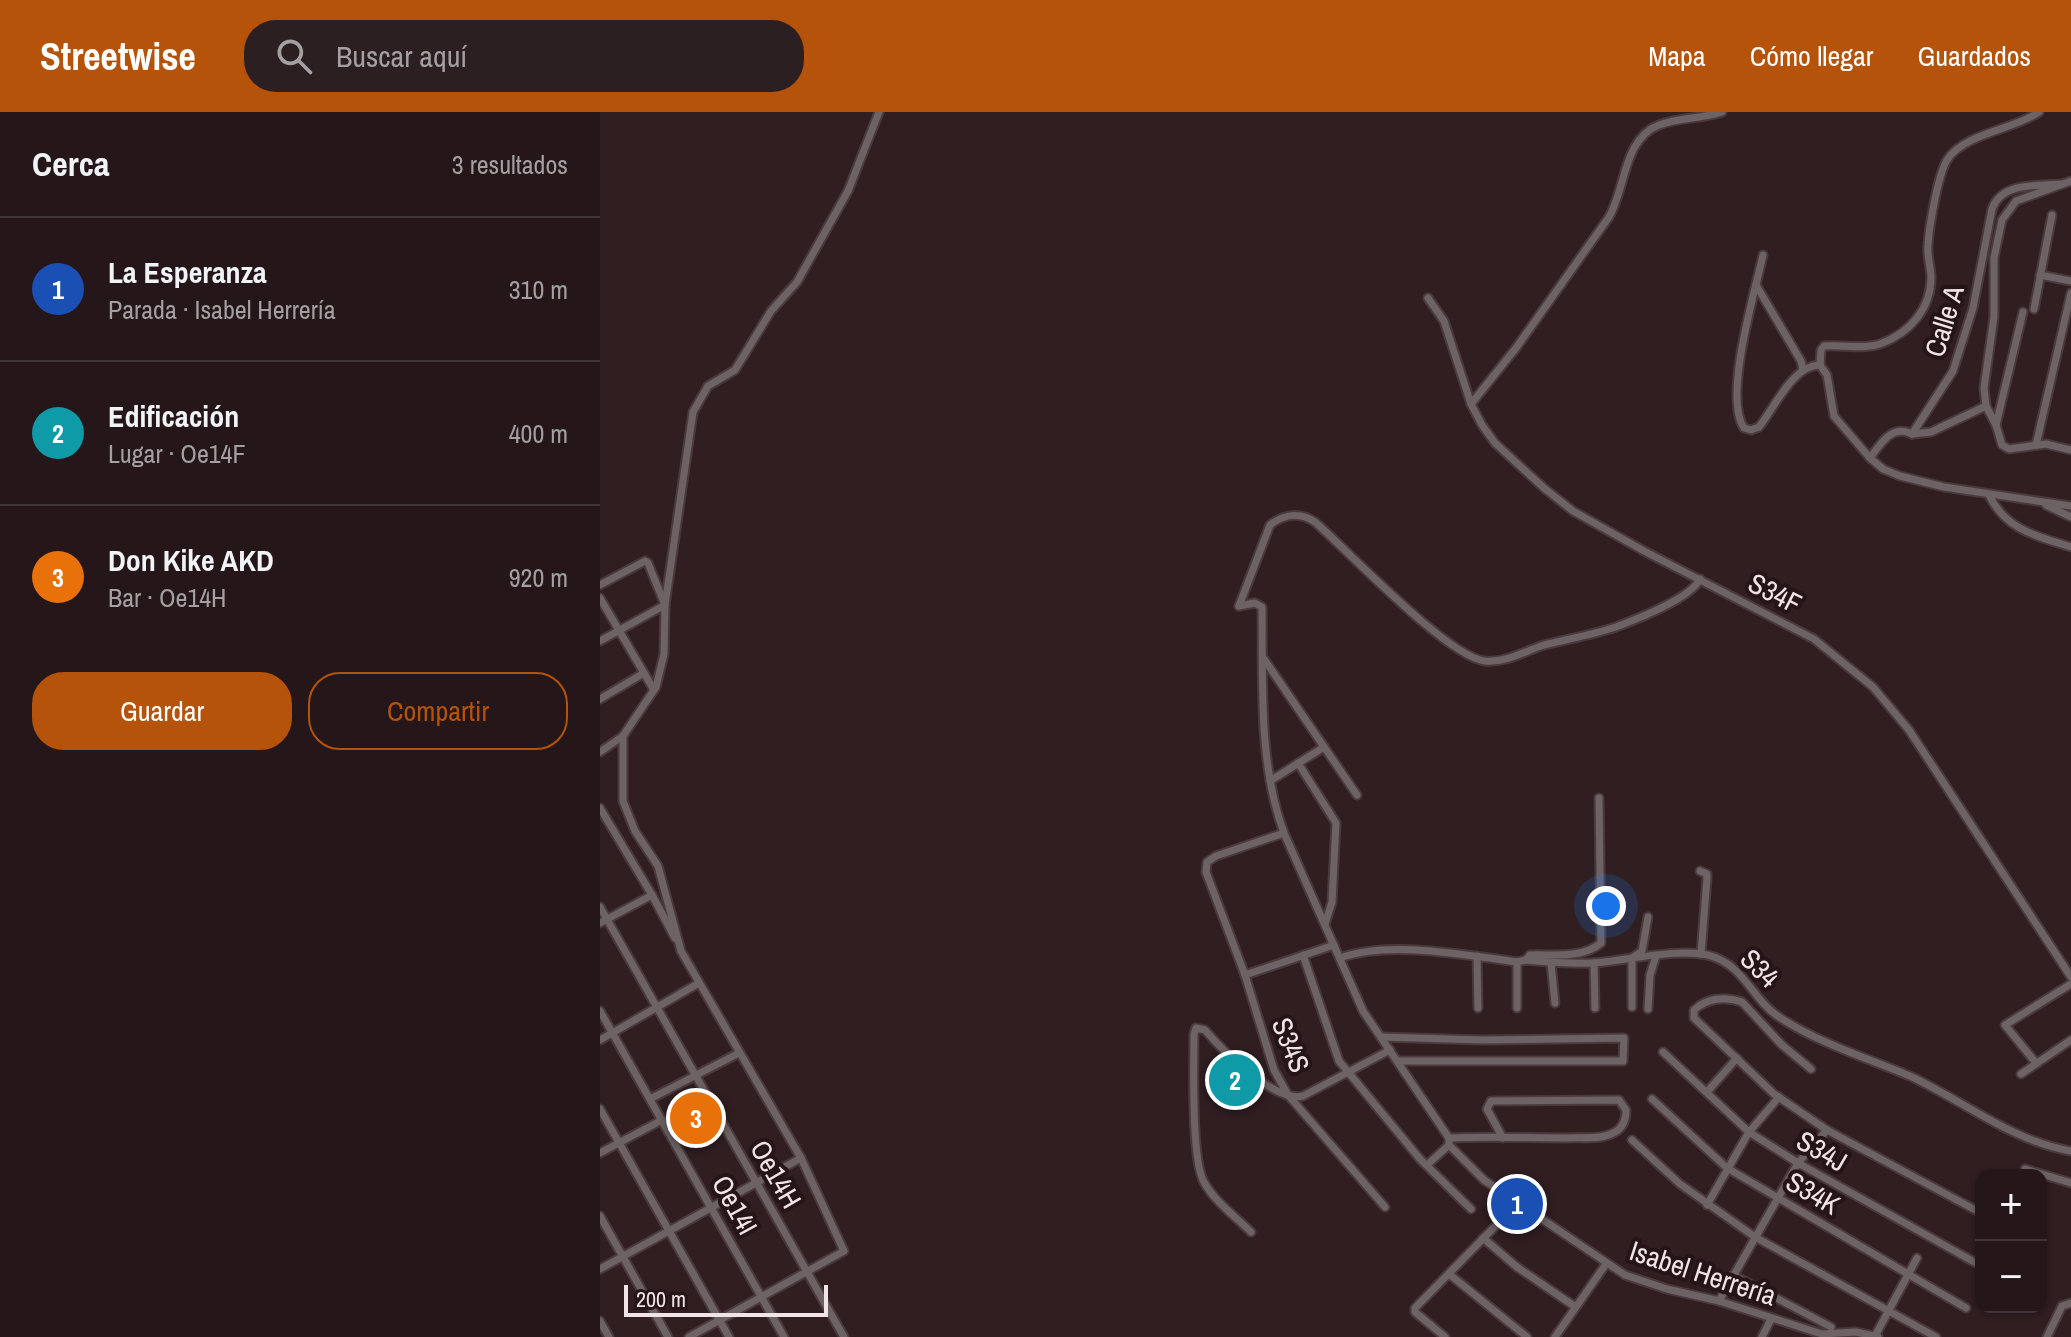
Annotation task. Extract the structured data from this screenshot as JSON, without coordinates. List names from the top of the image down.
{
  "streets": {
    "street": [
      "Calle A",
      "S34F",
      "S34",
      "S34S",
      "S34J",
      "Oe14H",
      "S34K",
      "Oe14I",
      "Isabel Herrería"
    ]
  },
  "crossings": [
    ["S34F", "Isabel Herrería"],
    ["S34", "Isabel Herrería"],
    ["S34S", "Isabel Herrería"]
  ],
  "scale_bar": "200 m",
  "page": {
    "header": "Streetwise",
    "search": "Buscar aquí",
    "nav": ["Mapa", "Cómo llegar", "Guardados"],
    "heading": ["Cerca", "3 resultados"],
    "list": [
      {
        "mark": "1",
        "name": "La Esperanza",
        "note": "Parada · Isabel Herrería",
        "value": "310 m"
      },
      {
        "mark": "2",
        "name": "Edificación",
        "note": "Lugar · Oe14F",
        "value": "400 m"
      },
      {
        "mark": "3",
        "name": "Don Kike AKD",
        "note": "Bar · Oe14H",
        "value": "920 m"
      }
    ],
    "buttons": ["Guardar", "Compartir"],
    "pins": ["2", "3", "1"],
    "map_buttons": ["+", "−"],
    "scale": "200 m"
  }
}
